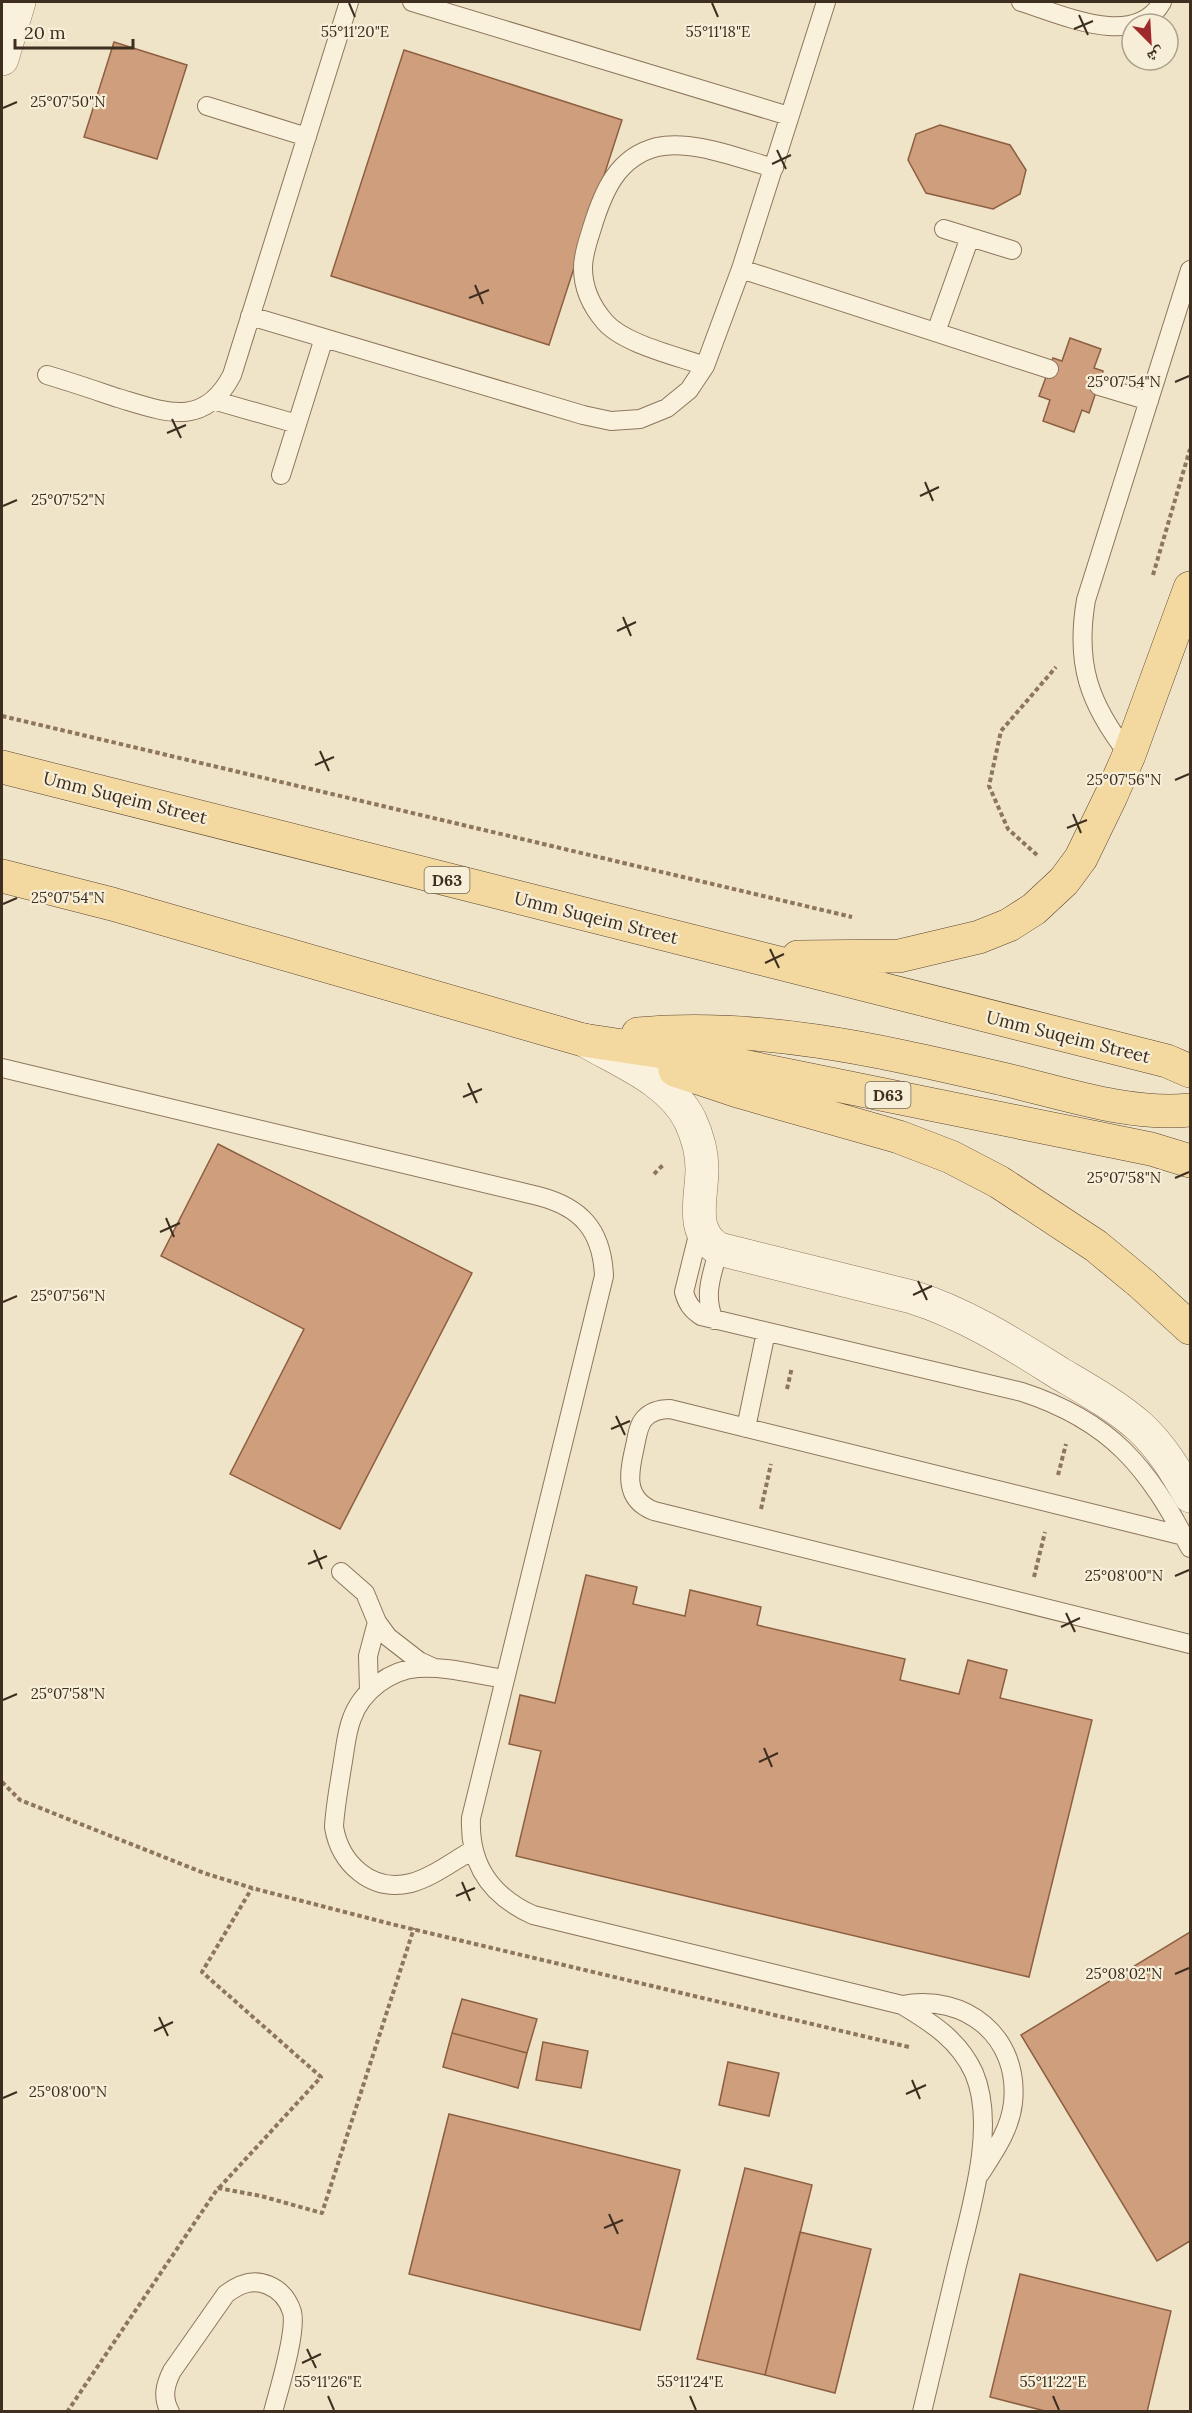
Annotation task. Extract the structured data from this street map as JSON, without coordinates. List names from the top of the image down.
{
  "streets": {
    "main road": ["Umm Suqeim Street", "D63"]
  },
  "scale_bar": "20 m",
  "north": "bottom right",
  "coordinates": [
    "55°11'20\"E",
    "55°11'18\"E",
    "25°07'50\"N",
    "25°07'54\"N",
    "25°07'52\"N",
    "25°07'56\"N",
    "25°07'58\"N",
    "25°08'00\"N",
    "25°08'02\"N",
    "55°11'26\"E",
    "55°11'24\"E",
    "55°11'22\"E"
  ]
}
